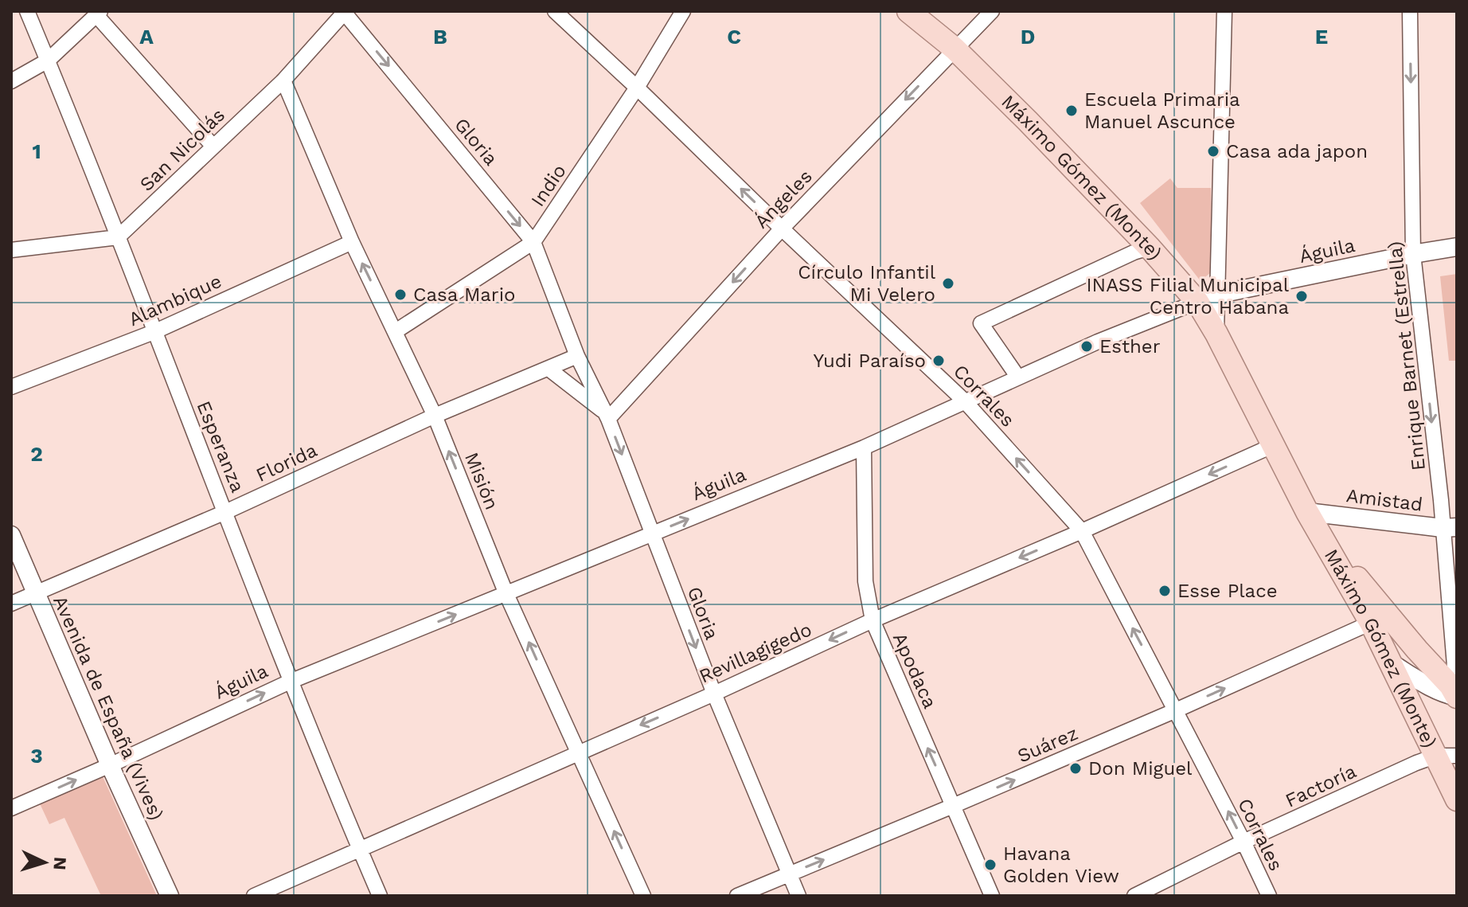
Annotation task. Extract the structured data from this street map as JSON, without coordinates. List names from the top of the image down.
{
  "streets": {
    "main road": ["Máximo Gómez (Monte)"],
    "street": [
      "Gloria",
      "San Nicolás",
      "Indio",
      "Ángeles",
      "Águila",
      "Alambique",
      "Enrique Barnet (Estrella)",
      "Corrales",
      "Esperanza",
      "Florida",
      "Misión",
      "Amistad",
      "Revillagigedo",
      "Apodaca",
      "Avenida de España (Vives)",
      "Suárez",
      "Factoría"
    ]
  },
  "crossings": [
    ["Gloria", "San Nicolás"],
    ["Gloria", "Indio"],
    ["Gloria", "Ángeles"],
    ["Gloria", "Águila"],
    ["Gloria", "Florida"],
    ["Gloria", "Revillagigedo"],
    ["Gloria", "Suárez"],
    ["San Nicolás", "Esperanza"],
    ["San Nicolás", "Misión"],
    ["Máximo Gómez (Monte)", "Ángeles"],
    ["Máximo Gómez (Monte)", "Águila"],
    ["Máximo Gómez (Monte)", "Enrique Barnet (Estrella)"],
    ["Máximo Gómez (Monte)", "Amistad"],
    ["Máximo Gómez (Monte)", "Revillagigedo"],
    ["Máximo Gómez (Monte)", "Suárez"],
    ["Máximo Gómez (Monte)", "Factoría"],
    ["Indio", "Corrales"],
    ["Indio", "Misión"],
    ["Ángeles", "Corrales"],
    ["Águila", "Enrique Barnet (Estrella)"],
    ["Águila", "Corrales"],
    ["Águila", "Esperanza"],
    ["Águila", "Misión"],
    ["Águila", "Apodaca"],
    ["Águila", "Avenida de España (Vives)"],
    ["Alambique", "Esperanza"],
    ["Alambique", "Misión"],
    ["Enrique Barnet (Estrella)", "Amistad"],
    ["Corrales", "Revillagigedo"],
    ["Corrales", "Suárez"],
    ["Corrales", "Factoría"],
    ["Esperanza", "Florida"],
    ["Esperanza", "Revillagigedo"],
    ["Florida", "Misión"],
    ["Florida", "Avenida de España (Vives)"],
    ["Misión", "Revillagigedo"],
    ["Revillagigedo", "Apodaca"],
    ["Apodaca", "Suárez"]
  ],
  "one_way": [
    "Gloria",
    "Ángeles",
    "Águila",
    "Enrique Barnet (Estrella)",
    "Corrales",
    "Misión",
    "Revillagigedo",
    "Apodaca",
    "Suárez"
  ],
  "places": [
    "Escuela Primaria Manuel Ascunce",
    "Casa ada japon",
    "Círculo Infantil Mi Velero",
    "Casa Mario",
    "INASS Filial Municipal Centro Habana",
    "Esther",
    "Yudi Paraíso",
    "Esse Place",
    "Don Miguel",
    "Havana Golden View"
  ],
  "north": "right",
  "grid": {
    "columns": [
      "A",
      "B",
      "C",
      "D",
      "E"
    ],
    "rows": ["1", "2", "3"]
  }
}
